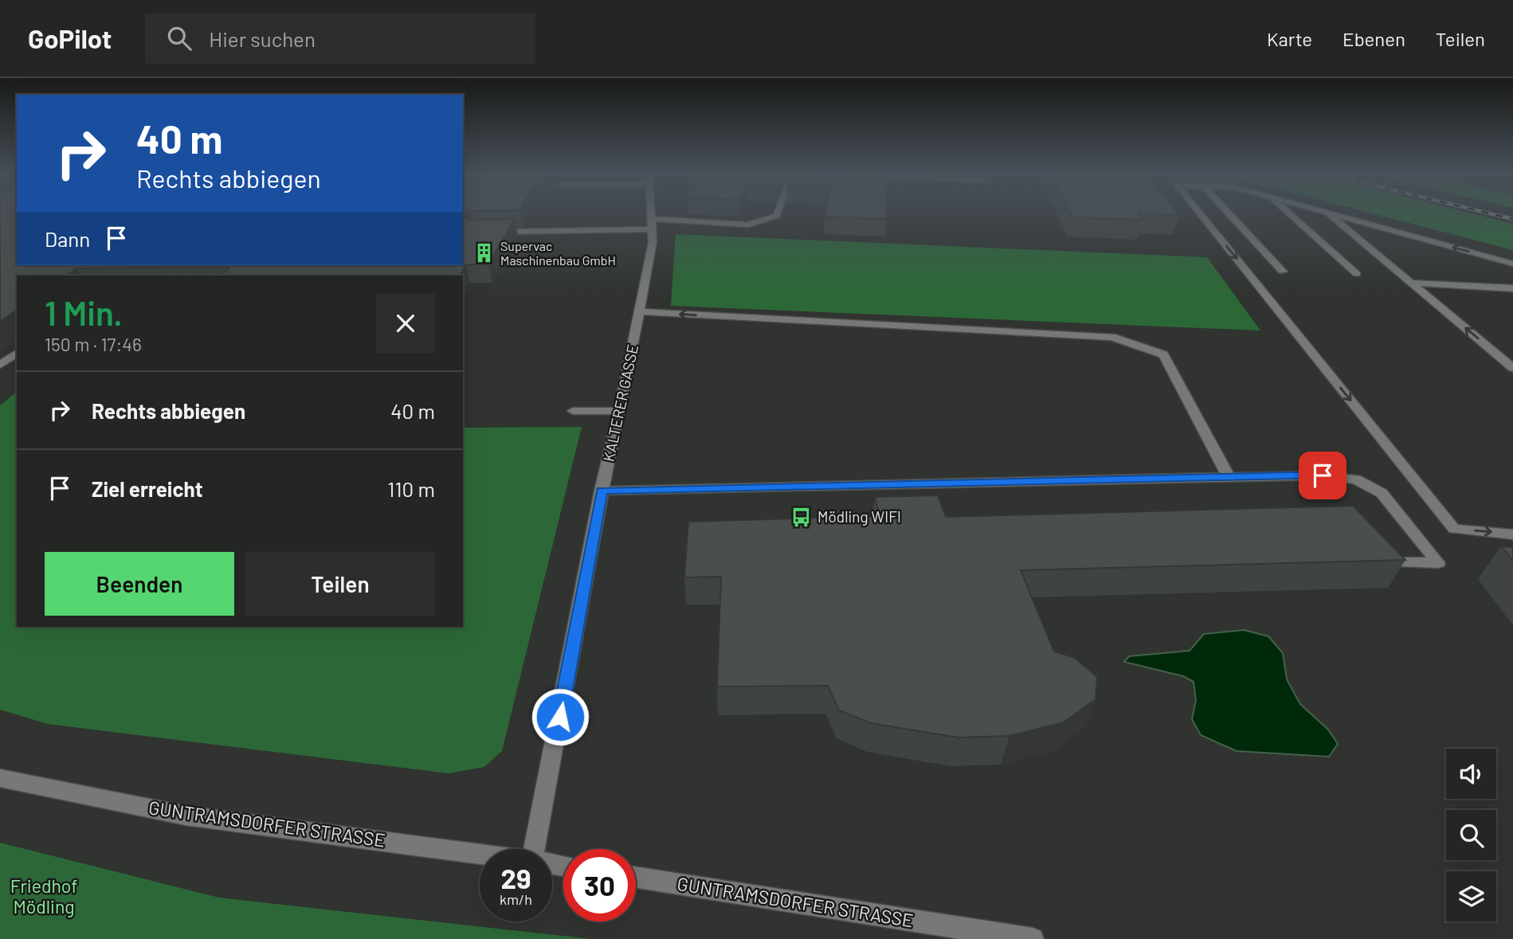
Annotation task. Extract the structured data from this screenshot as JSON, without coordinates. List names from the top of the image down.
{
  "streets": {
    "street": ["KALTERER GASSE", "GUNTRAMSDORFER STRASSE"]
  },
  "parks": ["Friedhof Mödling"],
  "places": {
    "building": ["Supervac Maschinenbau GmbH"],
    "bus stop": ["Mödling WIFI"]
  },
  "page": {
    "header": "GoPilot",
    "search": "Hier suchen",
    "nav": ["Karte", "Ebenen", "Teilen"],
    "turn": ["40 m", "Rechts abbiegen"],
    "then": "Dann",
    "heading": ["1 Min.", "150 m · 17:46"],
    "list": [
      {
        "name": "Rechts abbiegen",
        "value": "40 m"
      },
      {
        "name": "Ziel erreicht",
        "value": "110 m"
      }
    ],
    "buttons": ["Beenden", "Teilen"],
    "speed": "29 km/h",
    "limit": "30"
  }
}
